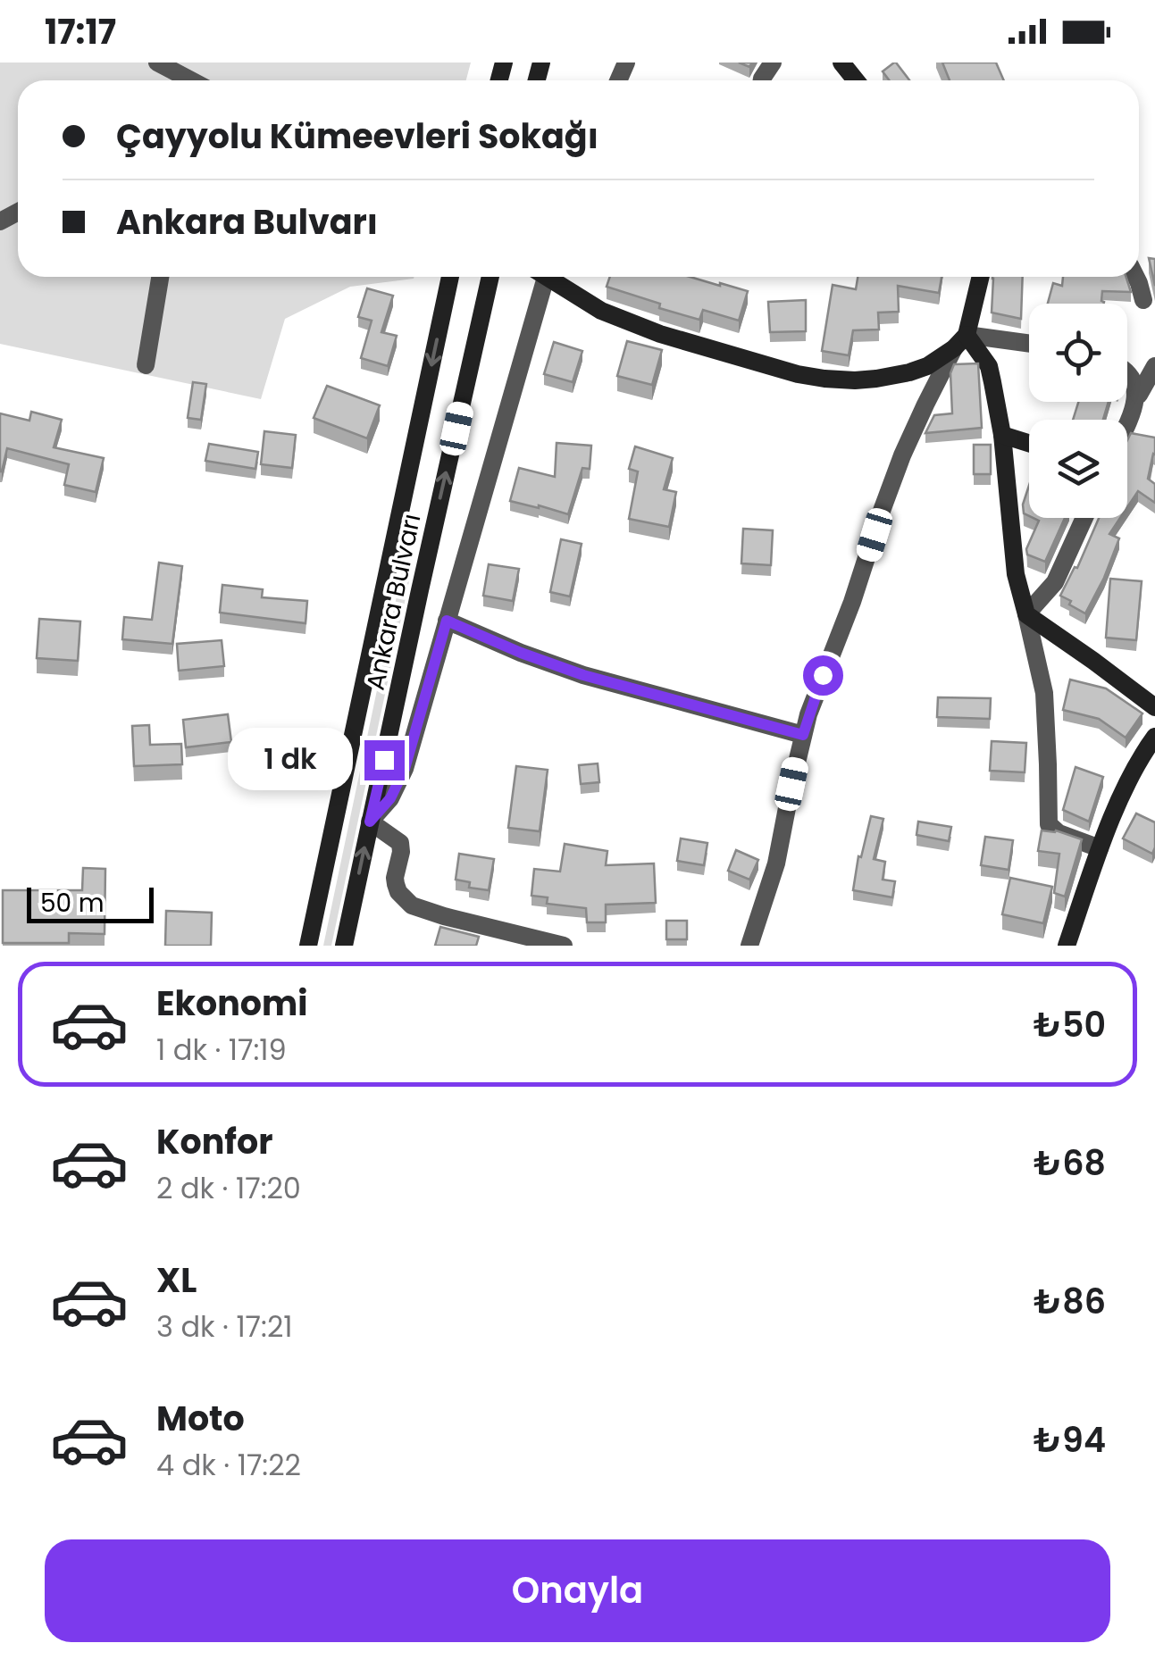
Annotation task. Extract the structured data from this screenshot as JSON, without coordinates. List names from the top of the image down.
{
  "streets": {
    "main road": ["Ankara Bulvarı"]
  },
  "scale_bar": "50 m",
  "page": {
    "status": "17:17",
    "banner": ["Çayyolu Kümeevleri Sokağı", "Ankara Bulvarı"],
    "bubble": "1 dk",
    "scale": "50 m",
    "list": [
      {
        "name": "Ekonomi",
        "note": "1 dk · 17:19",
        "value": "₺50"
      },
      {
        "name": "Konfor",
        "note": "2 dk · 17:20",
        "value": "₺68"
      },
      {
        "name": "XL",
        "note": "3 dk · 17:21",
        "value": "₺86"
      },
      {
        "name": "Moto",
        "note": "4 dk · 17:22",
        "value": "₺94"
      }
    ],
    "buttons": "Onayla"
  }
}
